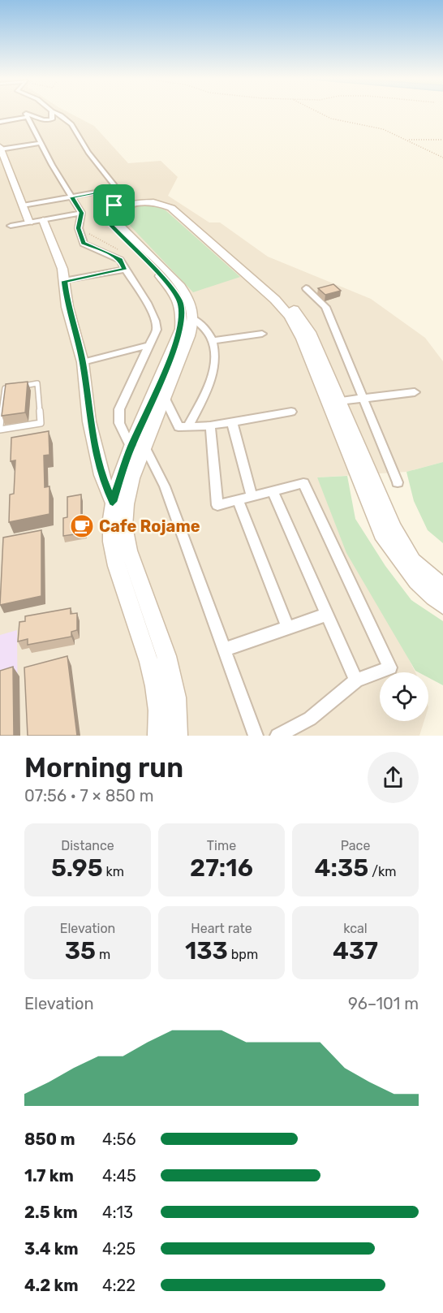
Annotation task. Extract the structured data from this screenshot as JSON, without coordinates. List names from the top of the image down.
{
  "places": {
    "cafe": ["Cafe Rojame"]
  },
  "page": {
    "heading": ["Morning run", "07:56 · 7 × 850 m"],
    "stats": [
      ["Distance", "5.95 km"],
      ["Time", "27:16"],
      ["Pace", "4:35 /km"],
      ["Elevation", "35 m"],
      ["Heart rate", "133 bpm"],
      ["kcal", "437"]
    ],
    "chart": ["Elevation", "96–101 m"],
    "list": [
      {
        "name": "850 m",
        "note": "4:56"
      },
      {
        "name": "1.7 km",
        "note": "4:45"
      },
      {
        "name": "2.5 km",
        "note": "4:13"
      },
      {
        "name": "3.4 km",
        "note": "4:25"
      },
      {
        "name": "4.2 km",
        "note": "4:22"
      }
    ]
  }
}
